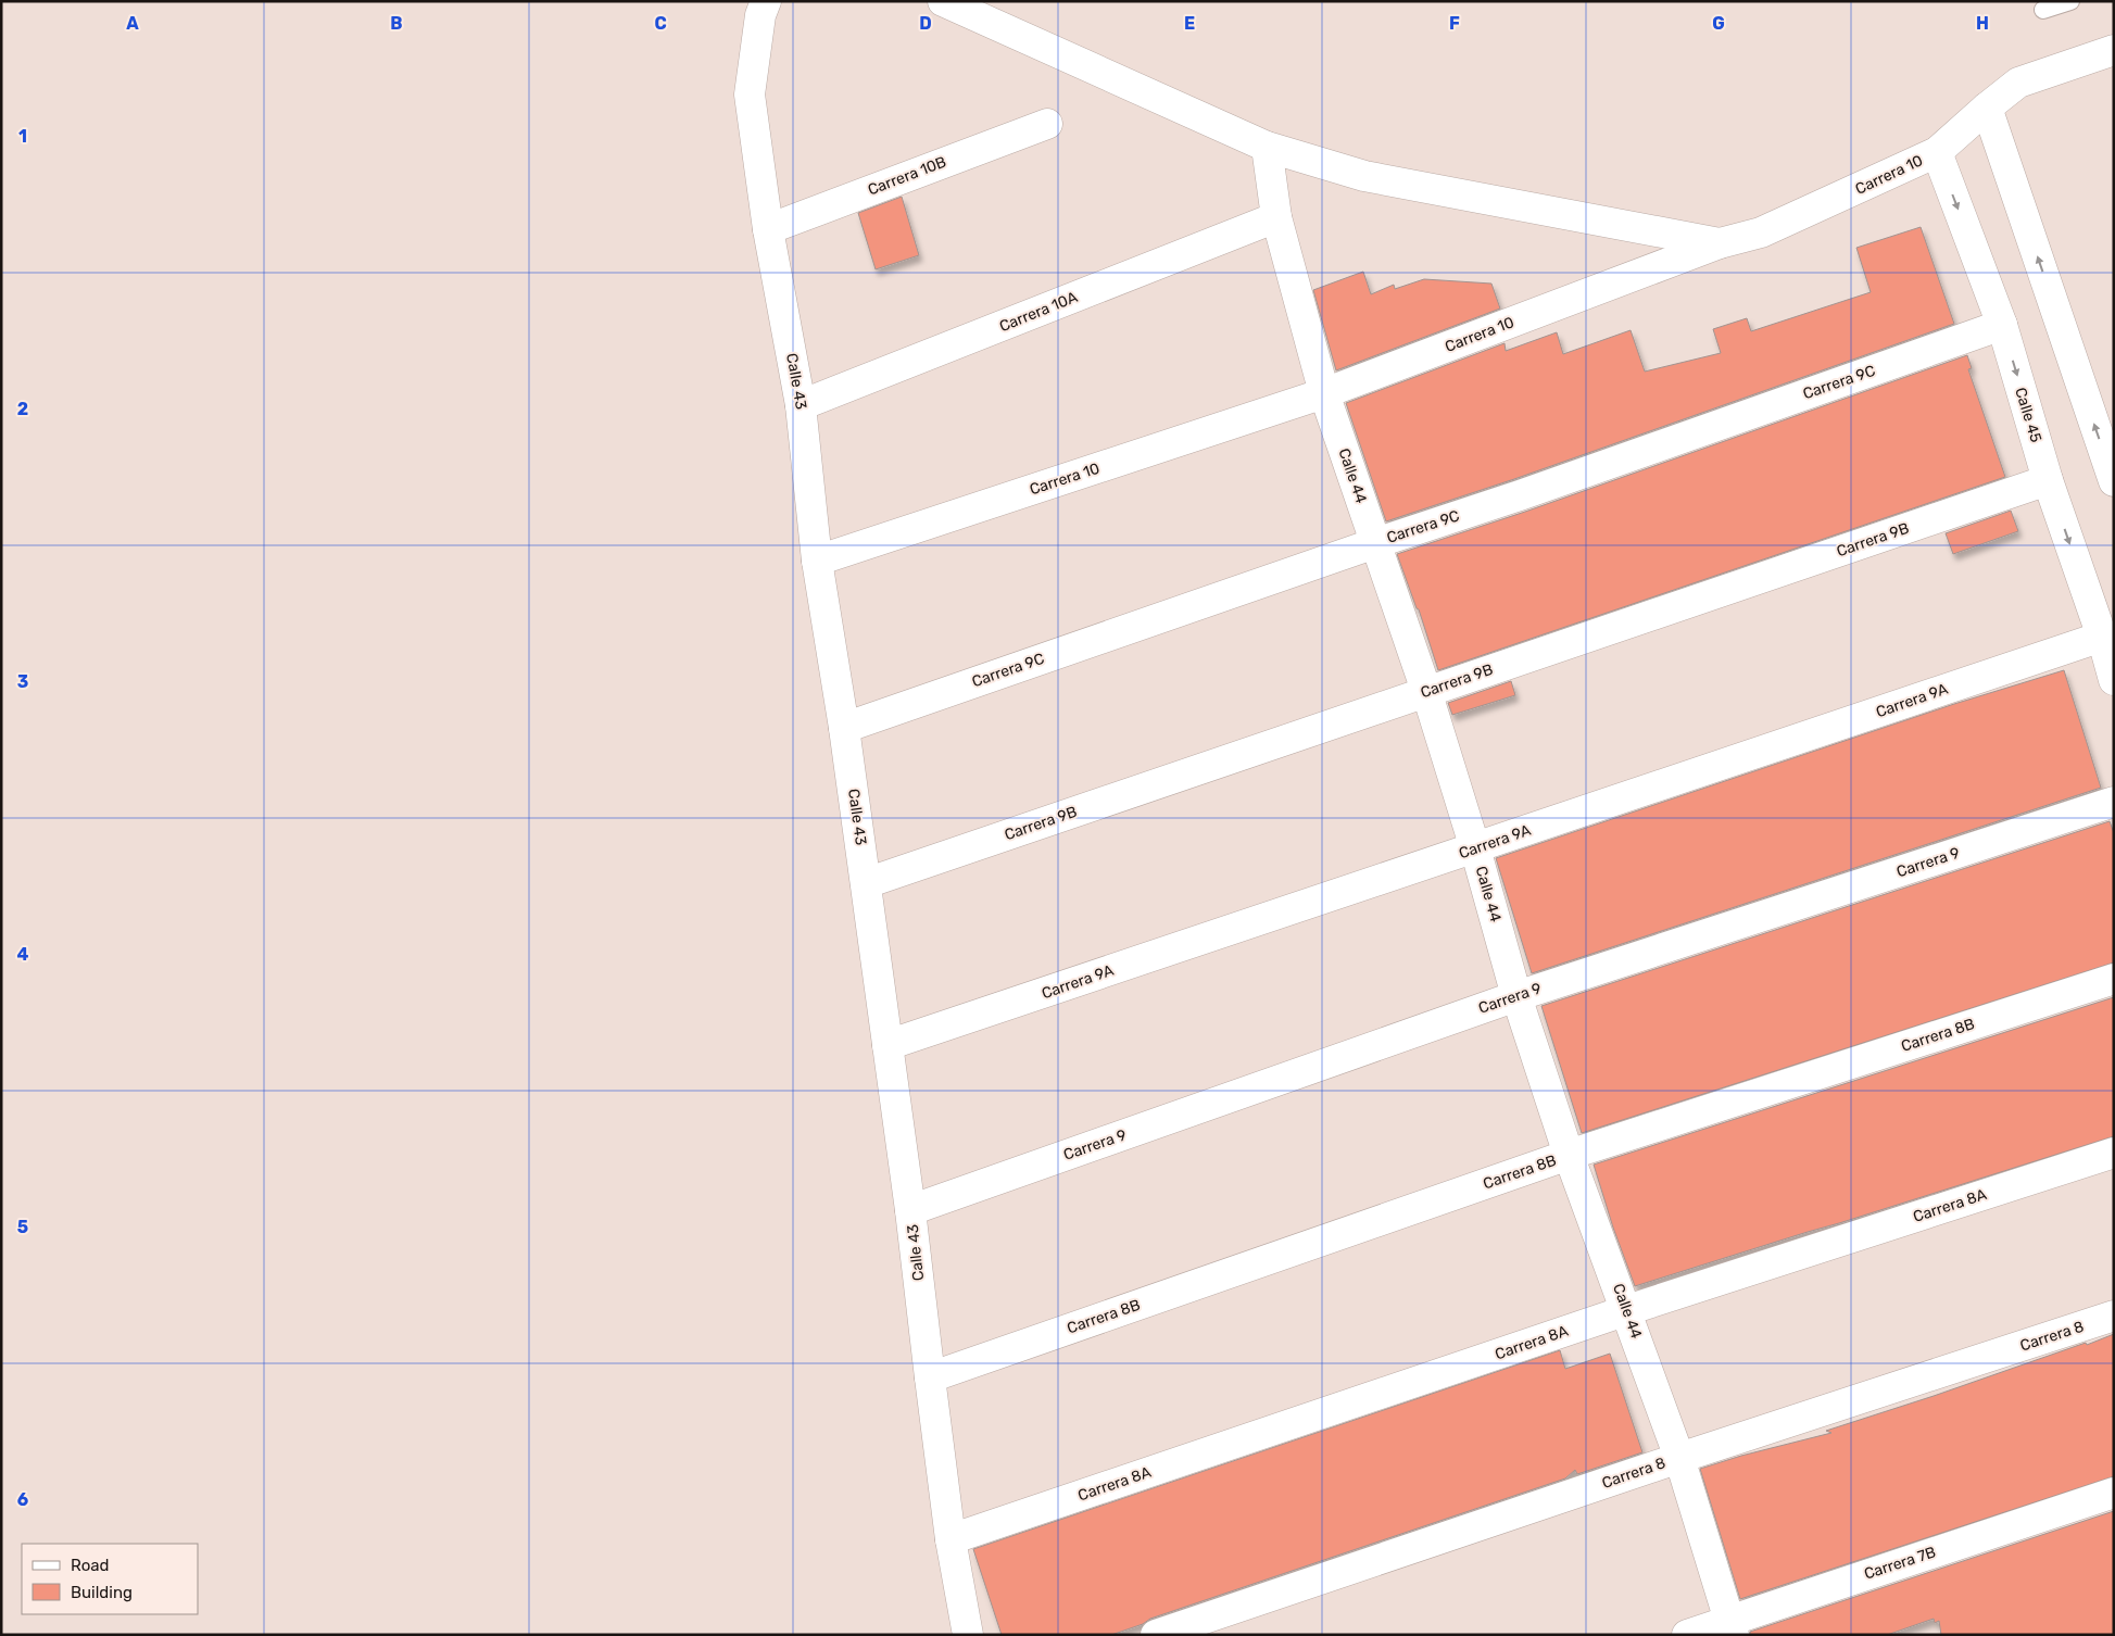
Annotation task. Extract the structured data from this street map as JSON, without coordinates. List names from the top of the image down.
{
  "streets": {
    "street": [
      "Carrera 10",
      "Carrera 10B",
      "Carrera 10A",
      "Calle 43",
      "Carrera 9C",
      "Calle 45",
      "Calle 44",
      "Carrera 9B",
      "Carrera 9A",
      "Carrera 9",
      "Carrera 8B",
      "Carrera 8A",
      "Carrera 8",
      "Carrera 7B"
    ]
  },
  "crossings": [
    ["Carrera 10", "Calle 43"],
    ["Carrera 10", "Calle 45"],
    ["Carrera 10", "Calle 44"],
    ["Carrera 10B", "Calle 43"],
    ["Carrera 10A", "Calle 43"],
    ["Carrera 10A", "Calle 44"],
    ["Calle 43", "Carrera 9C"],
    ["Calle 43", "Carrera 9B"],
    ["Calle 43", "Carrera 9A"],
    ["Calle 43", "Carrera 9"],
    ["Calle 43", "Carrera 8B"],
    ["Calle 43", "Carrera 8A"],
    ["Carrera 9C", "Calle 45"],
    ["Carrera 9C", "Calle 44"],
    ["Calle 45", "Carrera 9B"],
    ["Calle 45", "Carrera 9A"],
    ["Calle 44", "Carrera 9B"],
    ["Calle 44", "Carrera 9A"],
    ["Calle 44", "Carrera 9"],
    ["Calle 44", "Carrera 8B"],
    ["Calle 44", "Carrera 8A"],
    ["Calle 44", "Carrera 8"],
    ["Calle 44", "Carrera 7B"]
  ],
  "legend": ["Road", "Building"],
  "grid": {
    "columns": [
      "A",
      "B",
      "C",
      "D",
      "E",
      "F",
      "G",
      "H"
    ],
    "rows": [
      "1",
      "2",
      "3",
      "4",
      "5",
      "6"
    ]
  }
}
